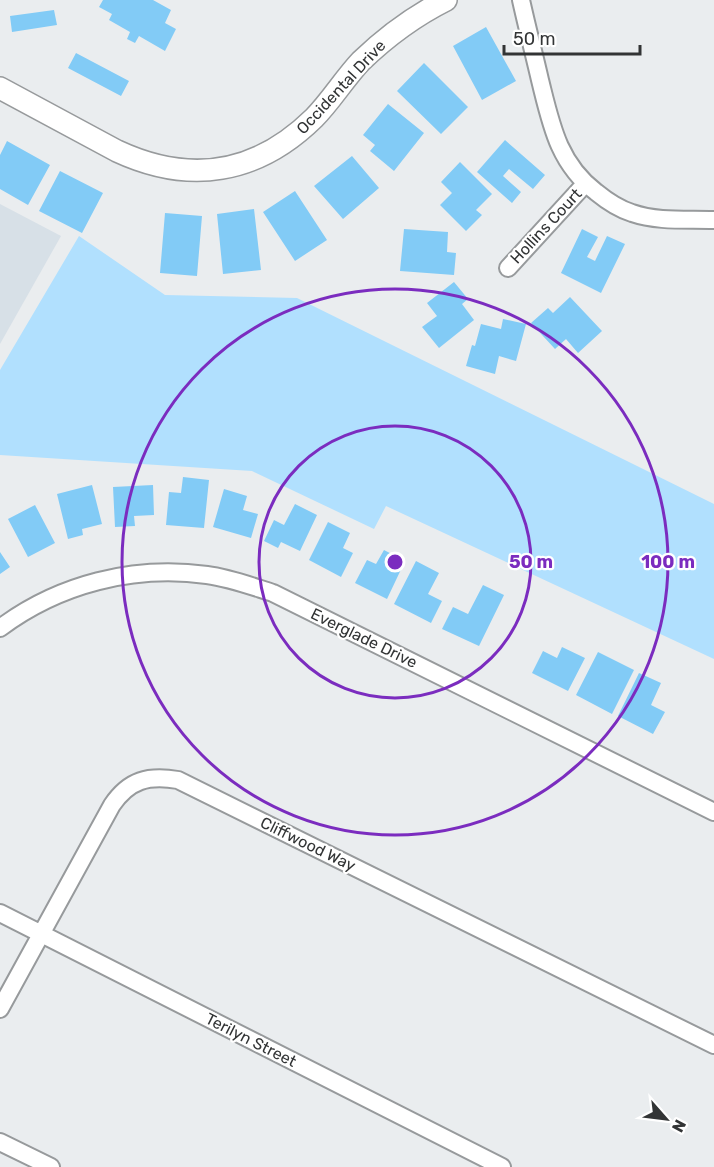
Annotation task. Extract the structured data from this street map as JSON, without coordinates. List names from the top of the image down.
{
  "streets": {
    "street": [
      "Occidental Drive",
      "Hollins Court",
      "Everglade Drive",
      "Cliffwood Way",
      "Terilyn Street"
    ]
  },
  "crossings": [
    ["Cliffwood Way", "Terilyn Street"]
  ],
  "scale_bar": "50 m",
  "north": "bottom right",
  "rings": ["50 m", "100 m"]
}
